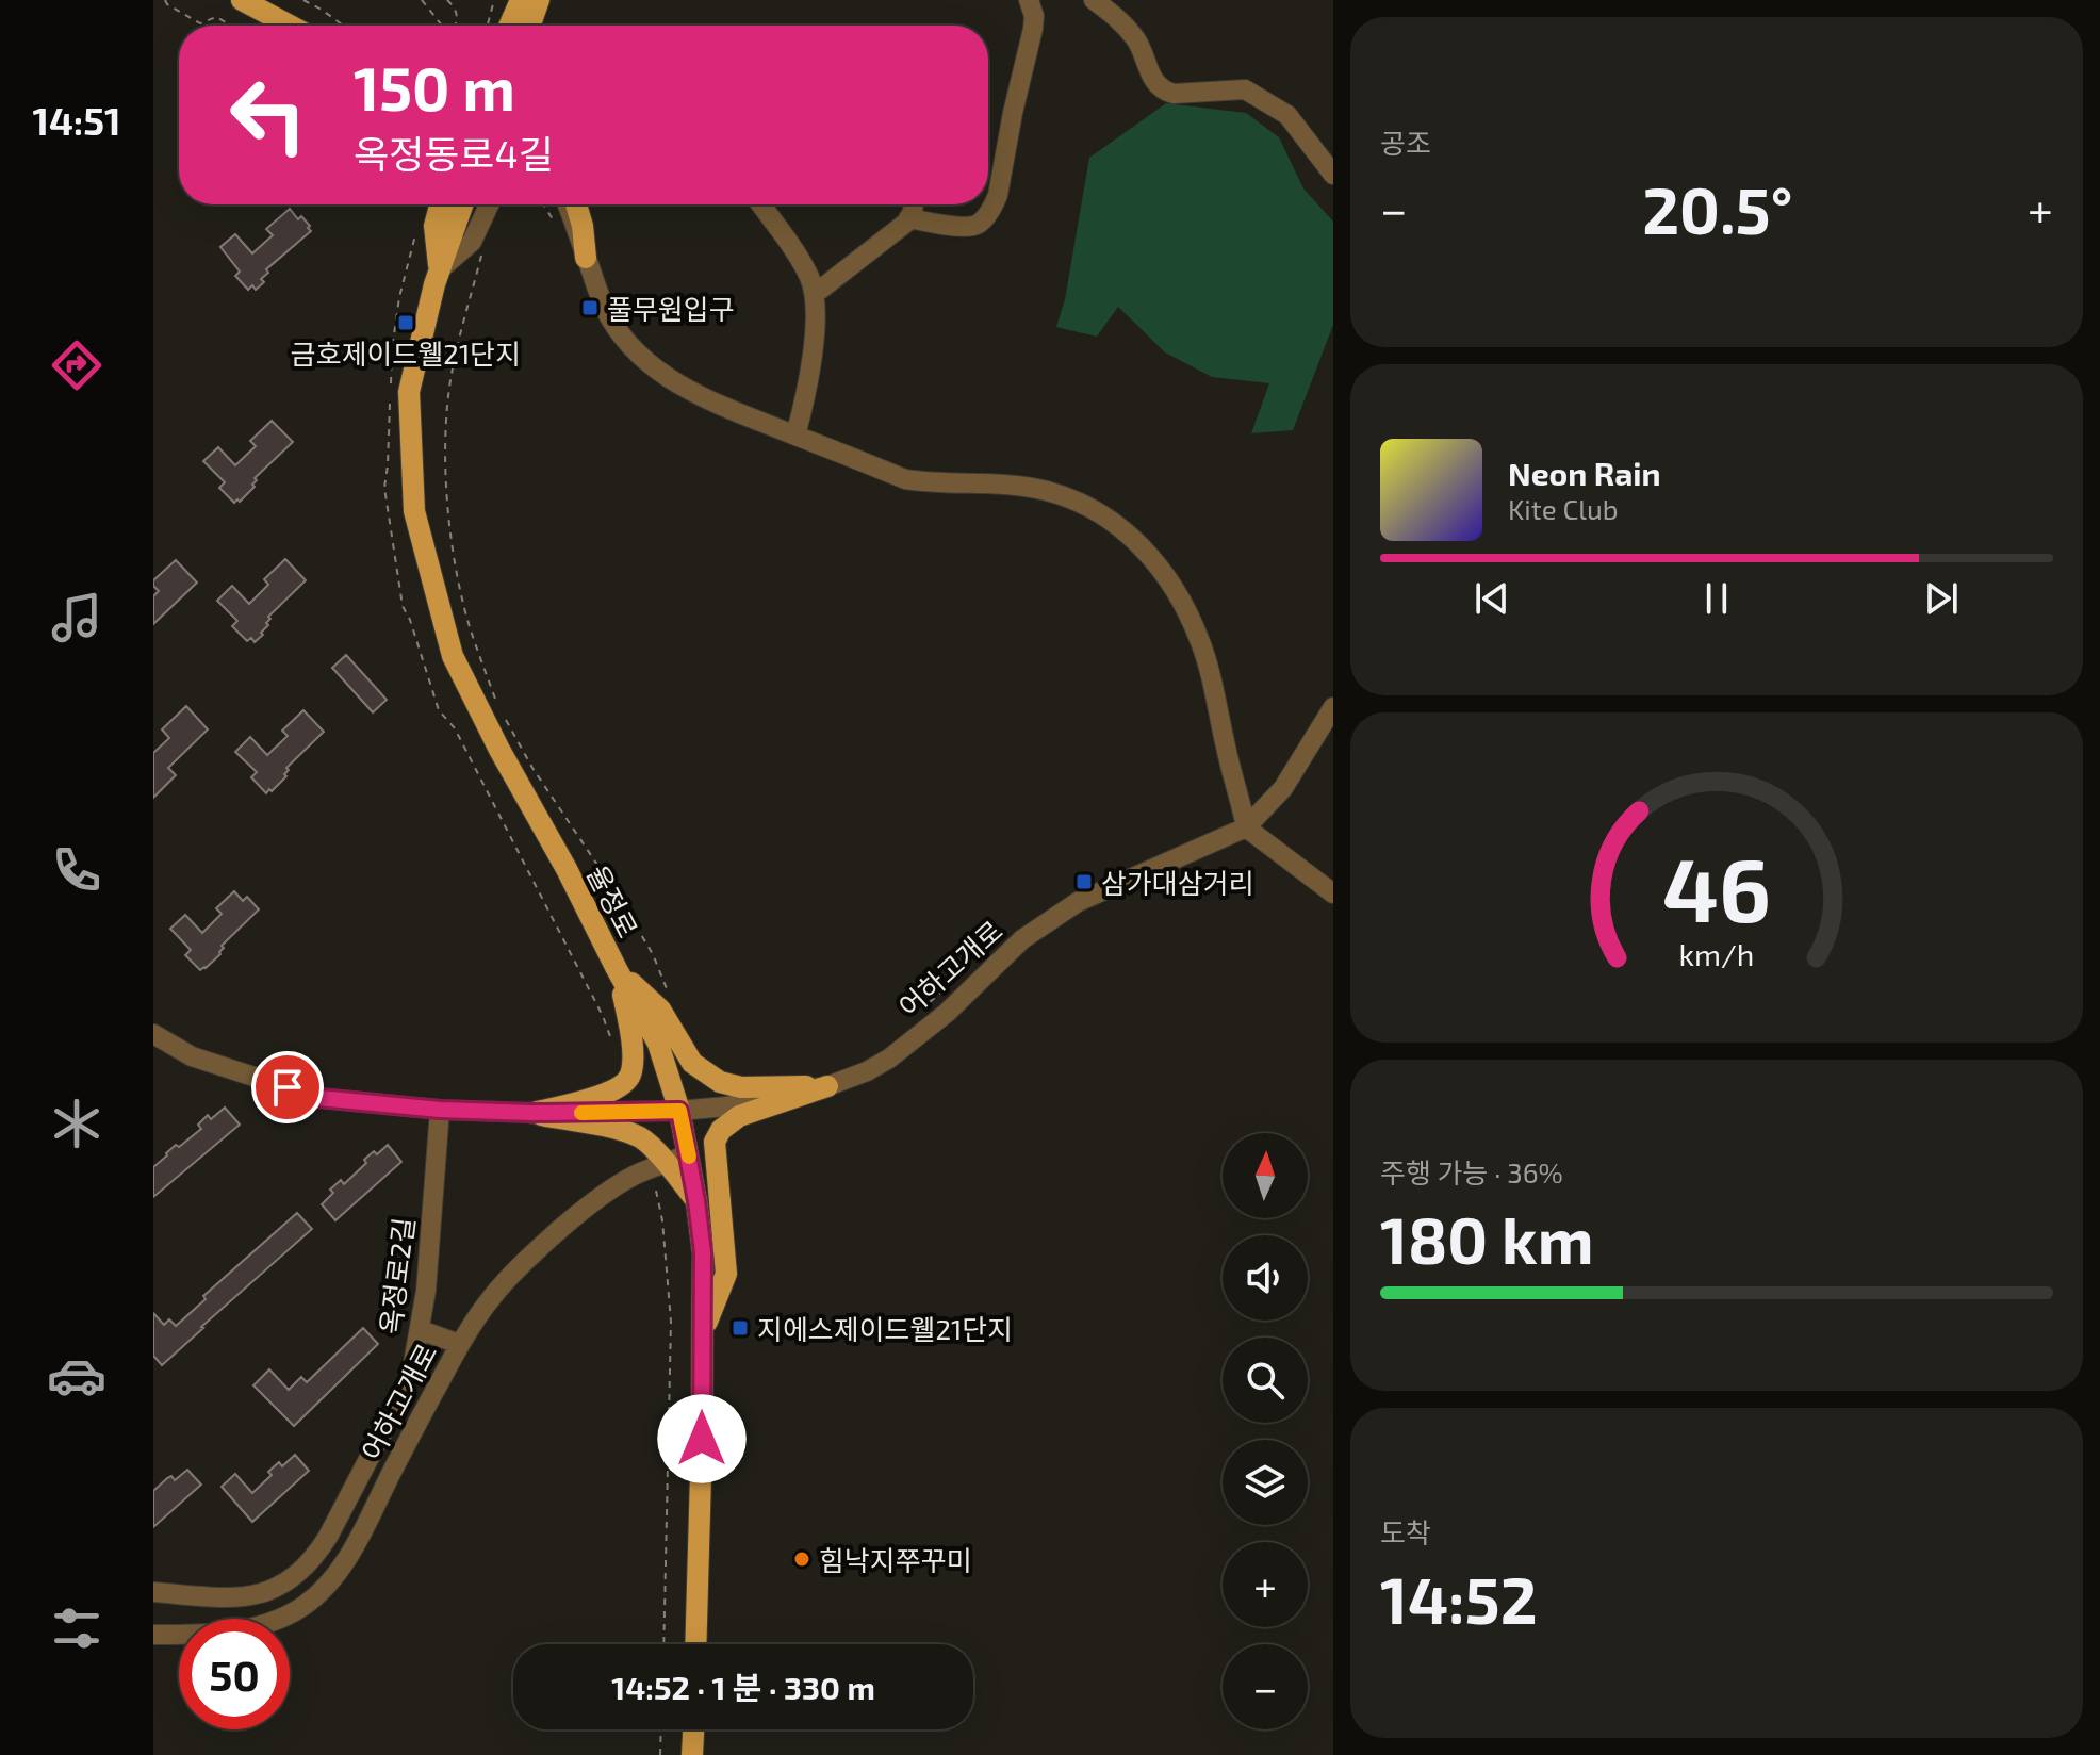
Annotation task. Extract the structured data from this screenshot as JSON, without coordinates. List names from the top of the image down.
{
  "streets": {
    "main road": ["율정로"],
    "street": ["어하고개로", "옥정로2길"]
  },
  "crossings": [
    ["율정로", "어하고개로"],
    ["어하고개로", "옥정로2길"]
  ],
  "places": {
    "transit": [
      "풀무원입구",
      "금호제이드웰21단지",
      "삼가대삼거리",
      "지에스제이드웰21단지"
    ],
    "other": ["힘낙지쭈꾸미"]
  },
  "north": "top",
  "page": {
    "tabs": "14:51",
    "tile": [
      "공조",
      ["주행 가능 · 36%", "180 km"],
      ["도착", "14:52"]
    ],
    "turn": ["150 m", "옥정동로4길"],
    "heat": ["−", "20.5°", "+"],
    "song": ["Neon Rain", "Kite Club"],
    "map_buttons": ["+", "−"],
    "limit": "50",
    "trip": "14:52 · 1 분 · 330 m",
    "gauge": ["46", "km/h"]
  }
}
